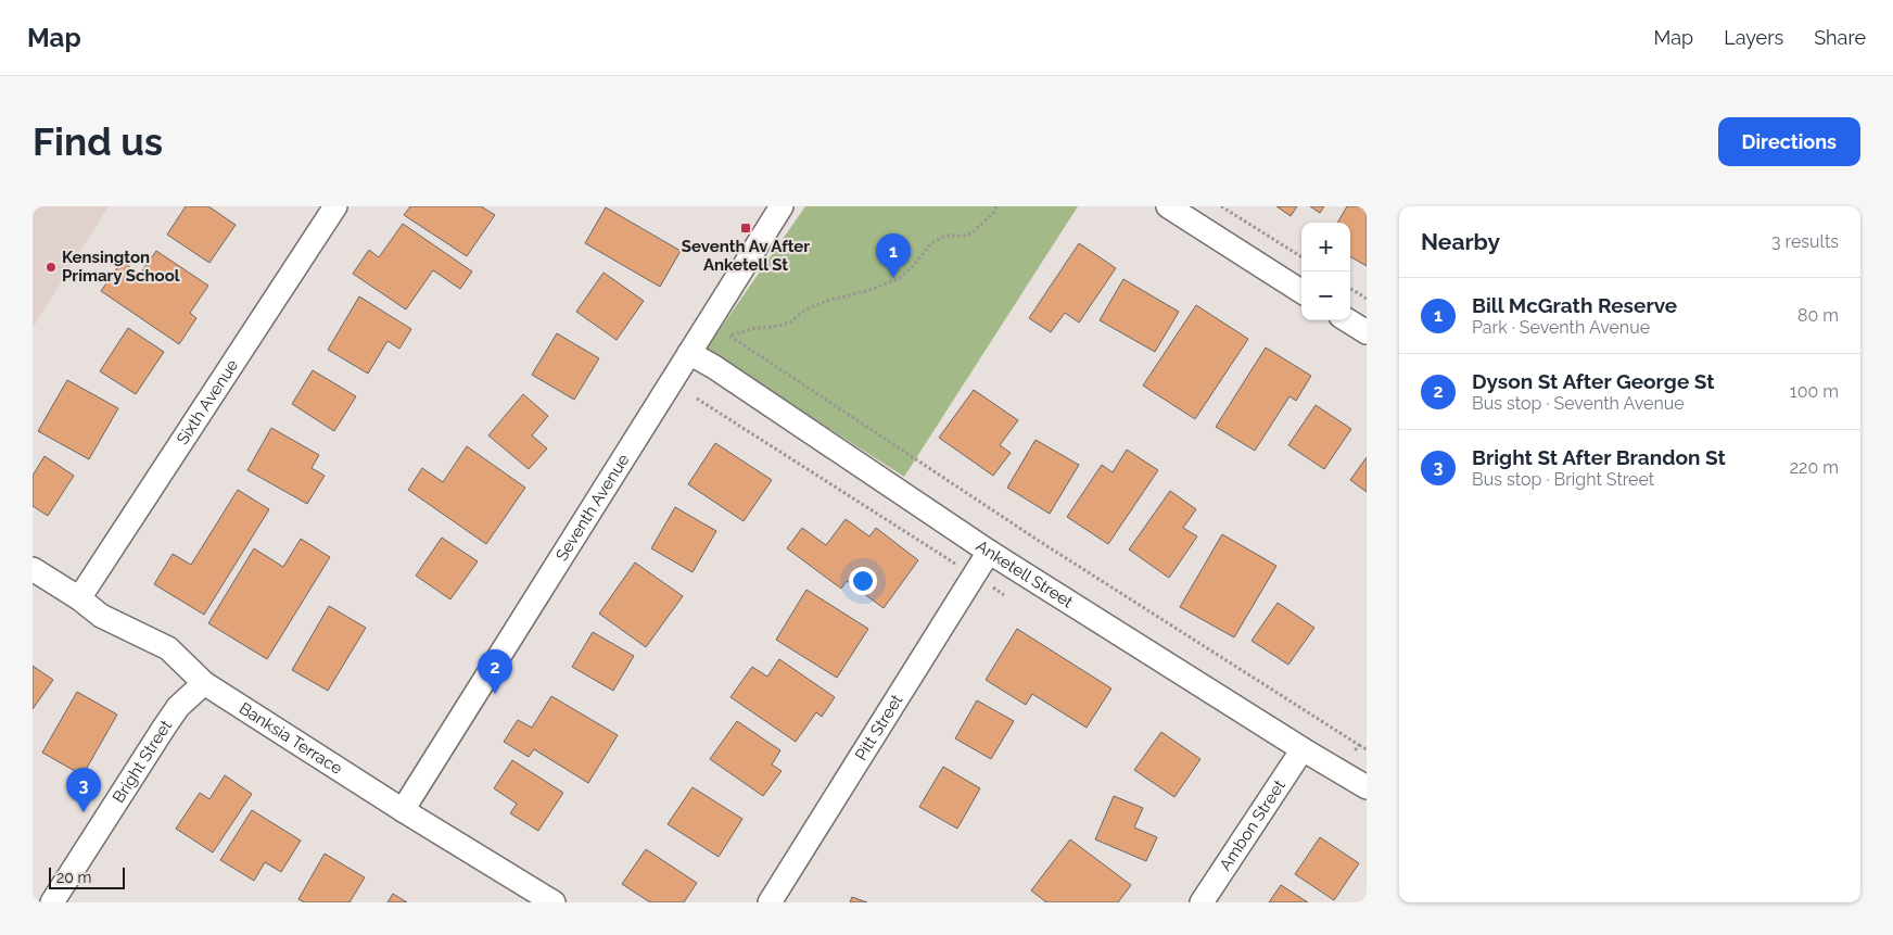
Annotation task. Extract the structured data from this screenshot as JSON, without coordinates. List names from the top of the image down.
{
  "streets": {
    "street": [
      "Sixth Avenue",
      "Seventh Avenue",
      "Anketell Street",
      "Pitt Street",
      "Banksia Terrace",
      "Bright Street",
      "Ambon Street"
    ]
  },
  "crossings": [
    ["Sixth Avenue", "Banksia Terrace"],
    ["Seventh Avenue", "Anketell Street"],
    ["Seventh Avenue", "Banksia Terrace"],
    ["Anketell Street", "Pitt Street"],
    ["Anketell Street", "Ambon Street"],
    ["Banksia Terrace", "Bright Street"]
  ],
  "places": {
    "transit": ["Seventh Av After Anketell St"],
    "other": ["Kensington Primary School"]
  },
  "scale_bar": "20 m",
  "page": {
    "header": "Map",
    "nav": ["Map", "Layers", "Share"],
    "buttons": "Directions",
    "title": "Find us",
    "heading": ["Nearby", "3 results"],
    "map_buttons": ["+", "−"],
    "pins": ["1", "2", "3"],
    "list": [
      {
        "mark": "1",
        "name": "Bill McGrath Reserve",
        "note": "Park · Seventh Avenue",
        "value": "80 m"
      },
      {
        "mark": "2",
        "name": "Dyson St After George St",
        "note": "Bus stop · Seventh Avenue",
        "value": "100 m"
      },
      {
        "mark": "3",
        "name": "Bright St After Brandon St",
        "note": "Bus stop · Bright Street",
        "value": "220 m"
      }
    ],
    "scale": "20 m"
  }
}
